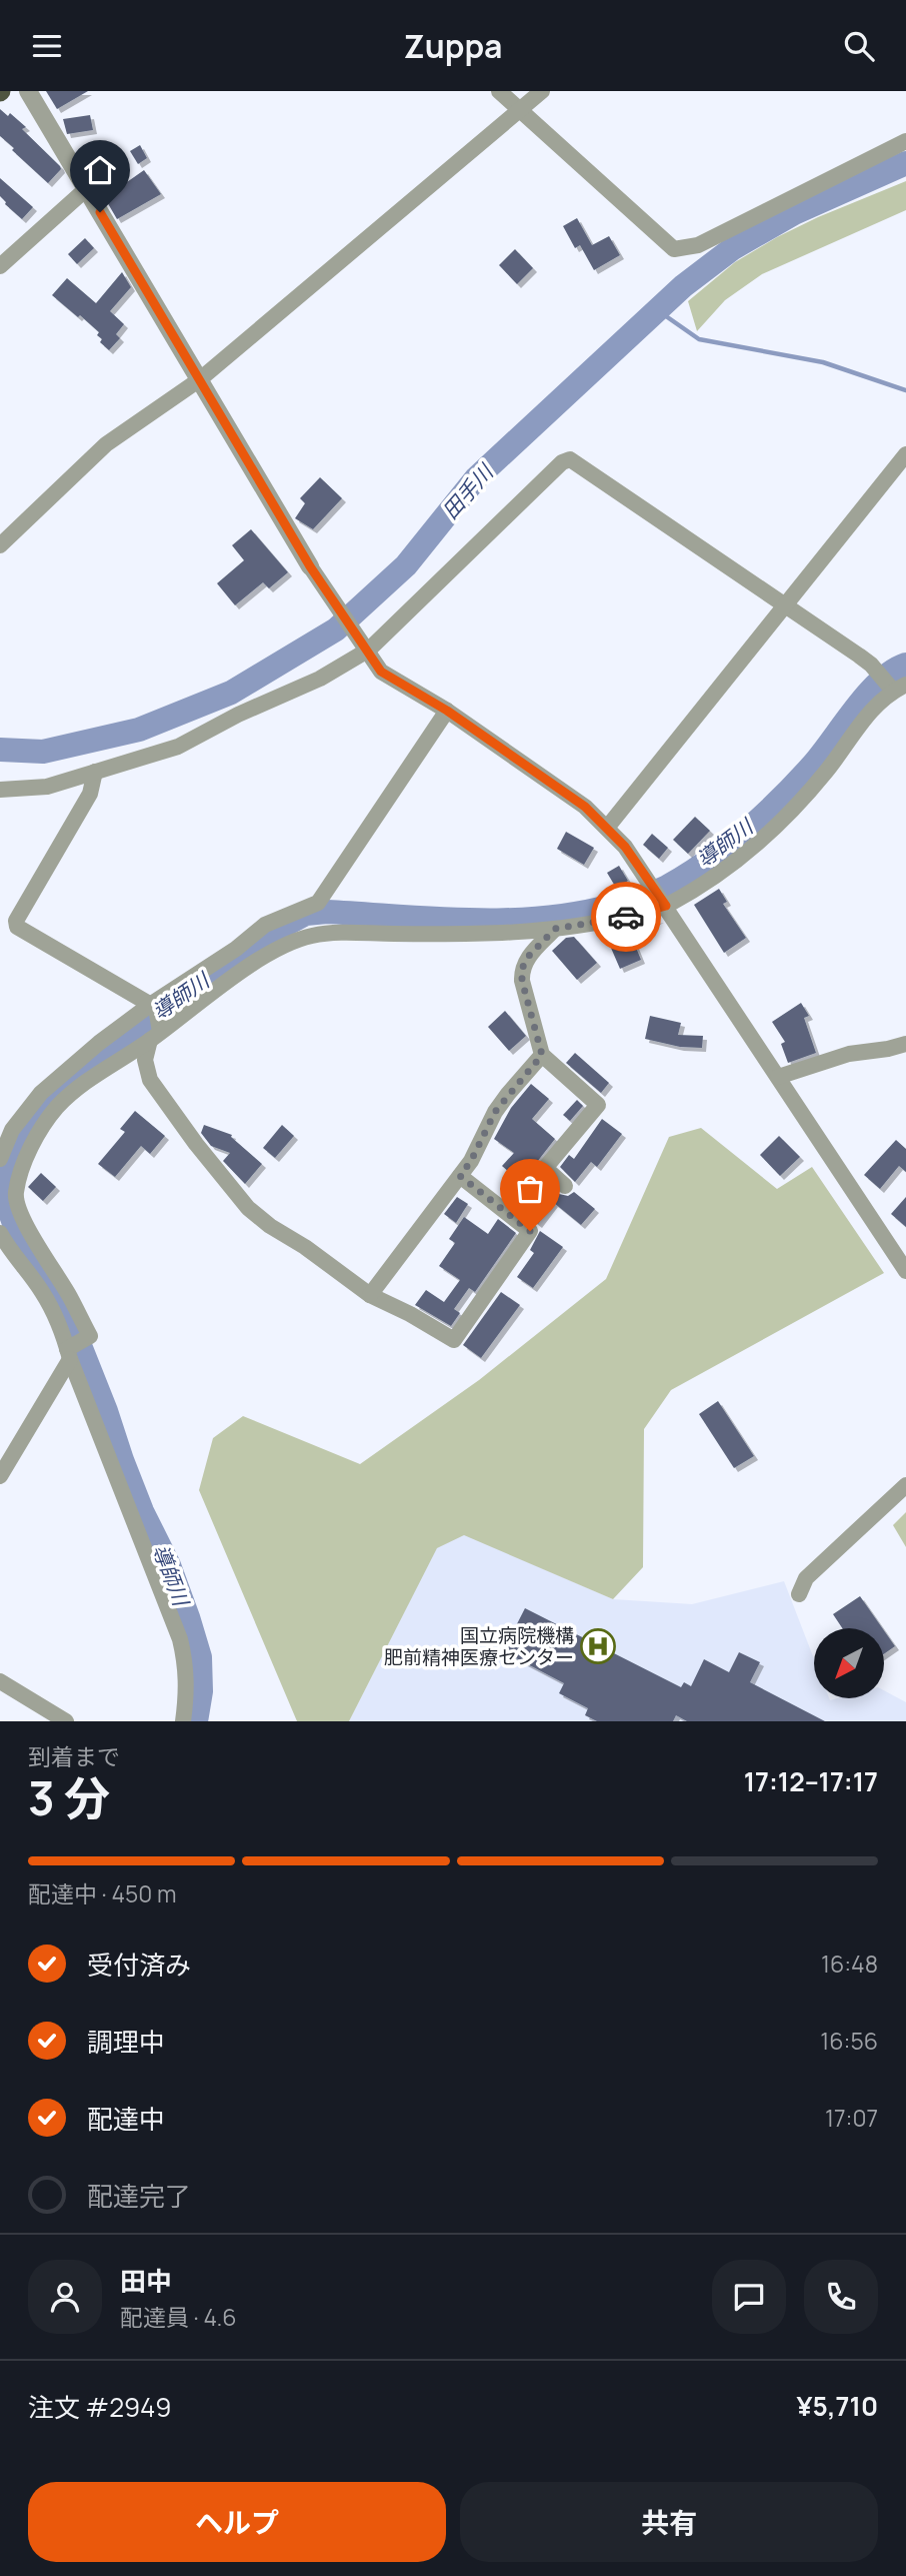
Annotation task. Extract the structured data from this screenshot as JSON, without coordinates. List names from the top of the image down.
{
  "water": ["田手川", "導師川"],
  "places": {
    "hospital": ["国立病院機構 肥前精神医療センター"]
  },
  "north": "bottom left",
  "page": {
    "header": "Zuppa",
    "heading": ["3 分", "到着まで", "17:12–17:17"],
    "panel": [
      "田中",
      "配達員 · 4.6",
      "注文 #2949",
      "¥5,710"
    ],
    "bar": "配達中 · 450 m",
    "list": [
      ["受付済み", "16:48"],
      ["調理中", "16:56"],
      ["配達中", "17:07"],
      "配達完了"
    ],
    "buttons": ["ヘルプ", "共有"]
  }
}
